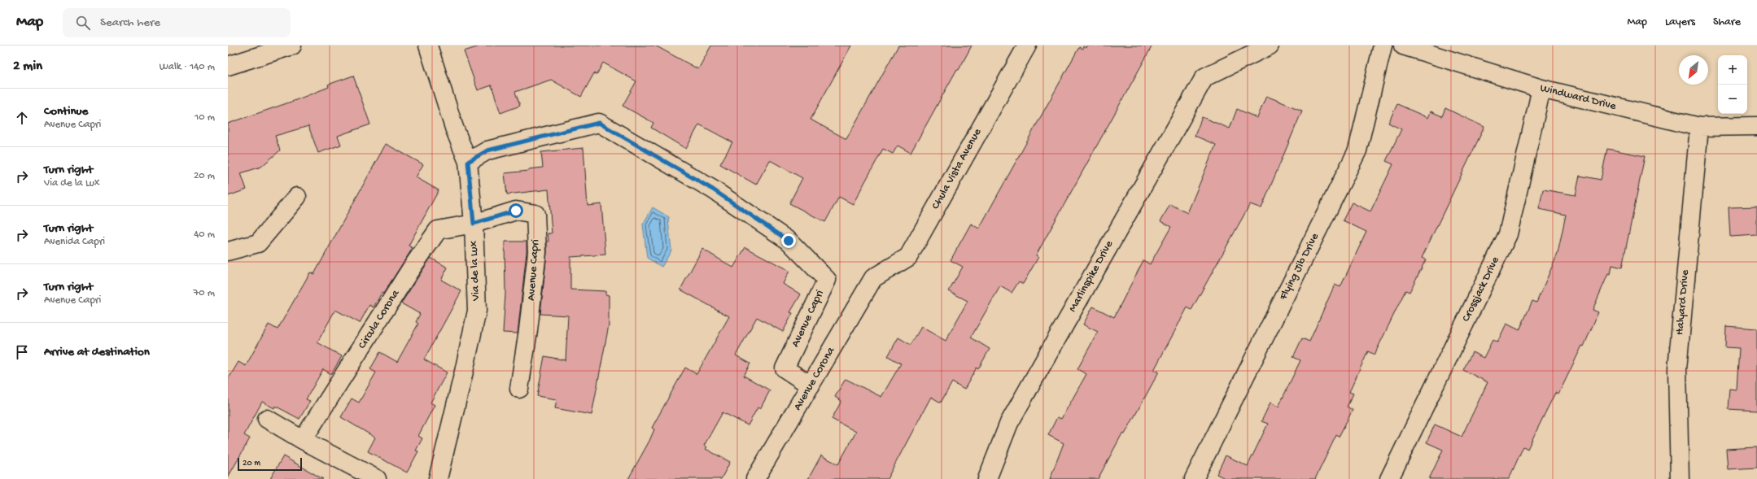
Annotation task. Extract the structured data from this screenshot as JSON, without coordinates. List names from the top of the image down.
{
  "streets": {
    "street": [
      "Windward Drive",
      "Chula Vista Avenue",
      "Flying Jib Drive",
      "Avenue Capri",
      "Via de la Lux",
      "Marlinspike Drive",
      "Crossjack Drive",
      "Halyard Drive",
      "Circula Corona",
      "Avenue Corona"
    ]
  },
  "crossings": [
    ["Windward Drive", "Crossjack Drive"],
    ["Windward Drive", "Halyard Drive"],
    ["Chula Vista Avenue", "Avenue Corona"],
    ["Avenue Capri", "Via de la Lux"],
    ["Avenue Capri", "Circula Corona"],
    ["Avenue Capri", "Avenue Corona"],
    ["Via de la Lux", "Circula Corona"]
  ],
  "scale_bar": "20 m",
  "north": "bottom left",
  "page": {
    "header": "Map",
    "search": "Search here",
    "nav": ["Map", "Layers", "Share"],
    "heading": ["2 min", "Walk · 140 m"],
    "map_buttons": ["+", "−"],
    "list": [
      ["Continue", "Avenue Capri", "10 m"],
      ["Turn right", "Via de la Lux", "20 m"],
      ["Turn right", "Avenida Capri", "40 m"],
      ["Turn right", "Avenue Capri", "70 m"],
      "Arrive at destination"
    ],
    "scale": "20 m"
  }
}
